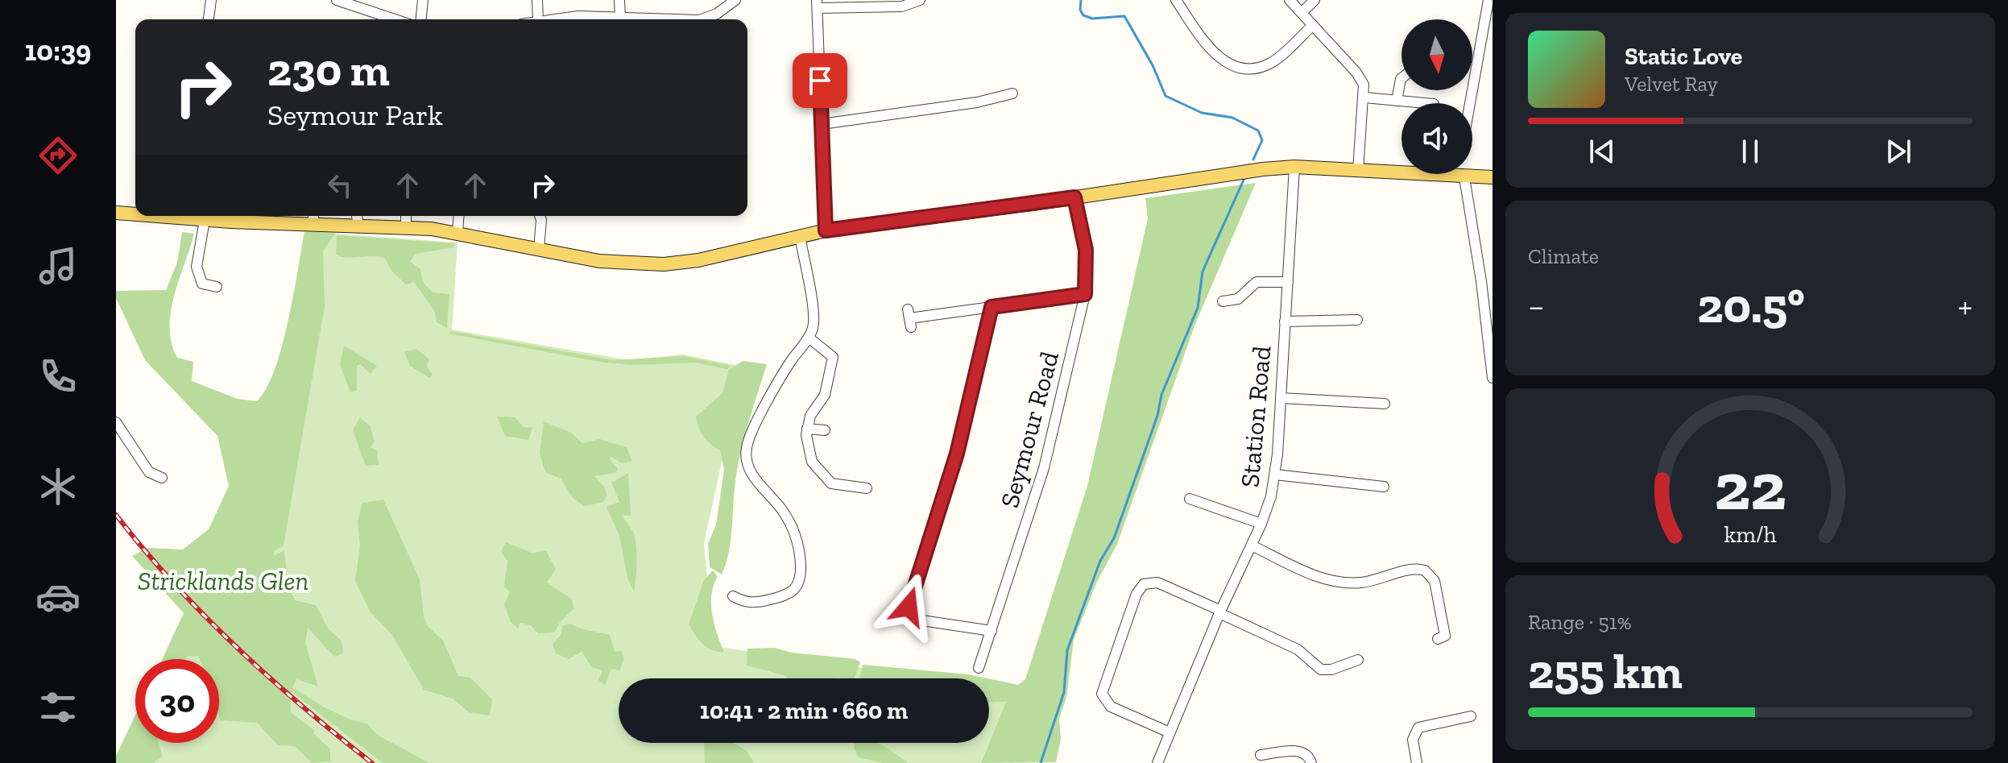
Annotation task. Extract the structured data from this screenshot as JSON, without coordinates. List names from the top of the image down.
{
  "streets": {
    "street": ["Station Road", "Seymour Road"]
  },
  "parks": ["Stricklands Glen"],
  "north": "bottom",
  "page": {
    "tabs": "10:39",
    "turn": ["230 m", "Seymour Park"],
    "song": ["Static Love", "Velvet Ray"],
    "tile": [
      "Climate",
      ["Range · 51%", "255 km"]
    ],
    "heat": ["−", "20.5°", "+"],
    "limit": "30",
    "trip": "10:41 · 2 min · 660 m",
    "gauge": ["22", "km/h"]
  }
}
